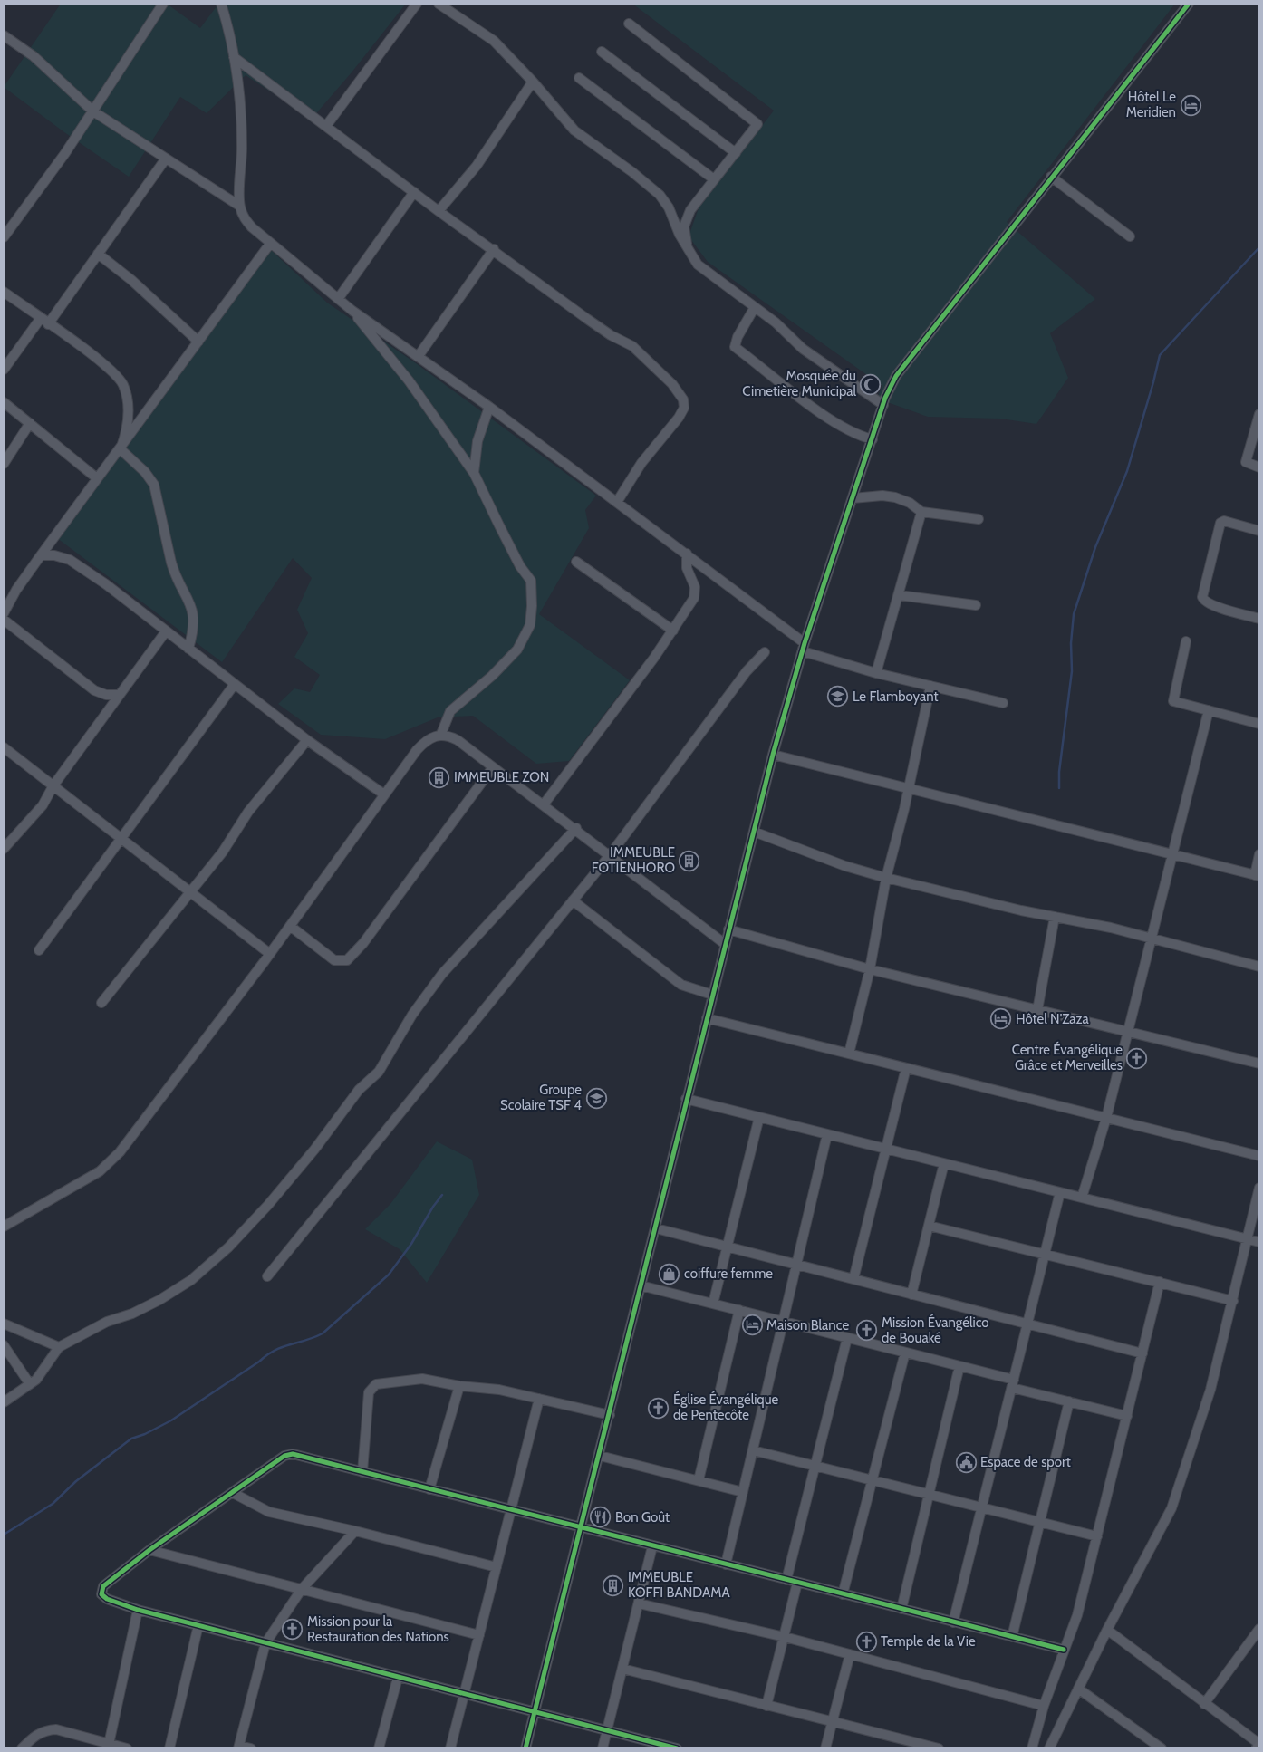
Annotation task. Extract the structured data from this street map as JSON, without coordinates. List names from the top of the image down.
{
  "places": {
    "hotel": ["Hôtel Le Meridien", "Hôtel N'Zaza", "Maison Blance"],
    "mosque": ["Mosquée du Cimetière Municipal"],
    "school or university": ["Le Flamboyant", "Groupe Scolaire TSF 4"],
    "building": ["IMMEUBLE ZON", "IMMEUBLE FOTIENHORO", "IMMEUBLE KOFFI BANDAMA"],
    "church": [
      "Centre Évangélique Grâce et Merveilles",
      "Mission Évangélico de Bouaké",
      "Église Évangélique de Pentecôte",
      "Mission pour la Restauration des Nations",
      "Temple de la Vie"
    ],
    "shop": ["coiffure femme"],
    "public building": ["Espace de sport"],
    "restaurant": ["Bon Goût"]
  }
}
